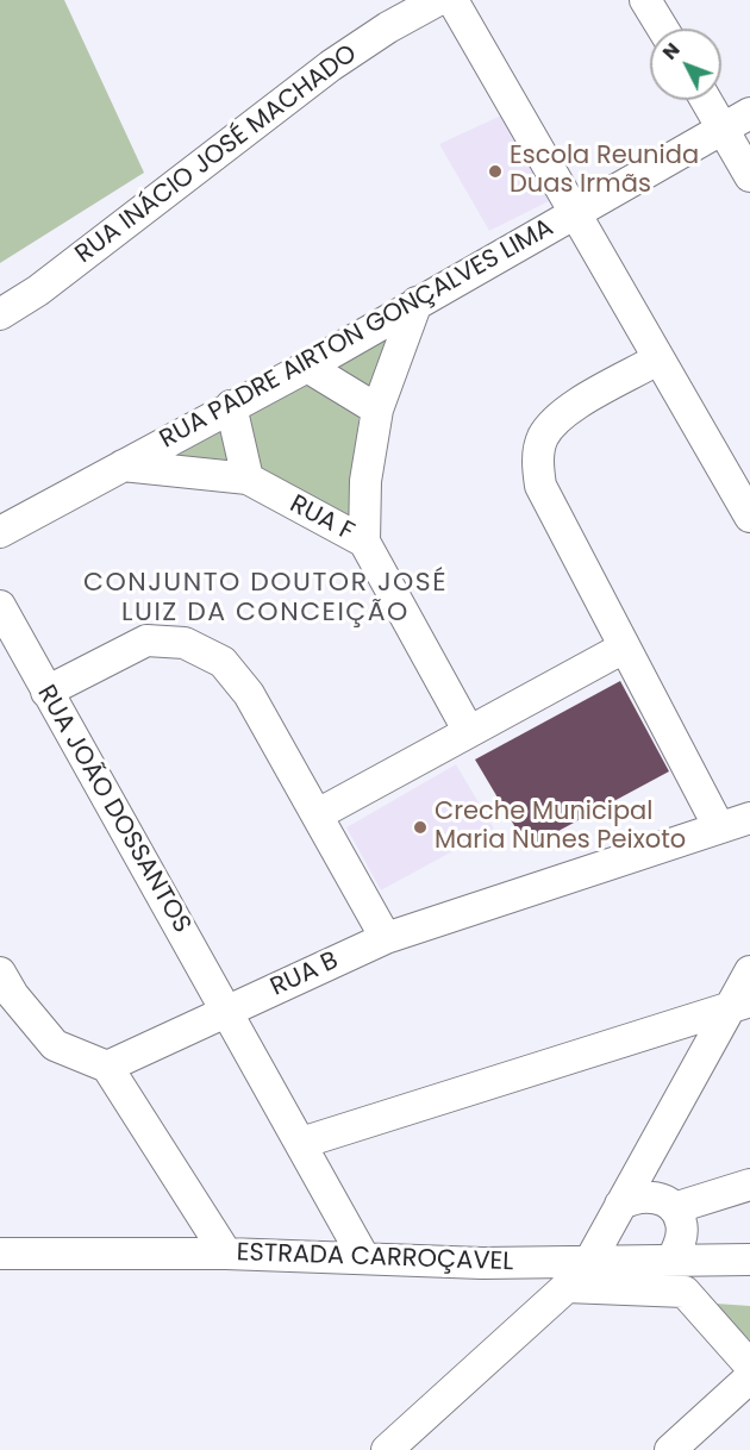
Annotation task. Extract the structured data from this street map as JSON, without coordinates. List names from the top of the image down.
{
  "streets": {
    "street": [
      "RUA INÁCIO JOSÉ MACHADO",
      "RUA PADRE AIRTON GONÇALVES LIMA",
      "RUA F",
      "RUA JOÃO DOSSANTOS",
      "RUA B",
      "ESTRADA CARROÇAVEL"
    ]
  },
  "crossings": [
    ["RUA PADRE AIRTON GONÇALVES LIMA", "RUA F"],
    ["RUA JOÃO DOSSANTOS", "RUA B"],
    ["RUA JOÃO DOSSANTOS", "ESTRADA CARROÇAVEL"]
  ],
  "districts": ["CONJUNTO DOUTOR JOSÉ LUIZ DA CONCEIÇÃO"],
  "places": ["Escola Reunida Duas Irmãs", "Creche Municipal Maria Nunes Peixoto"],
  "north": "top left"
}
